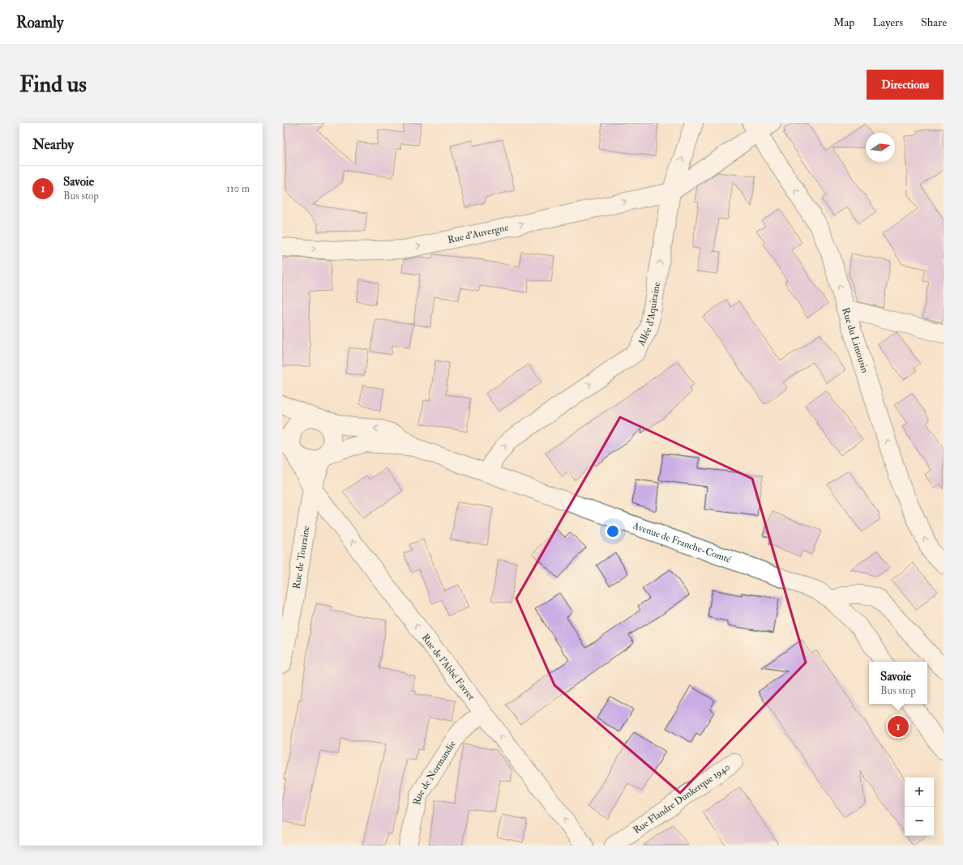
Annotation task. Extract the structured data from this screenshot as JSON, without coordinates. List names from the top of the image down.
{
  "streets": {
    "street": [
      "Rue d'Auvergne",
      "Allée d'Aquitaine",
      "Rue du Limousin",
      "Avenue de Franche-Comté",
      "Rue de Touraine",
      "Rue de l'Abbé Favret",
      "Rue de Normandie",
      "Rue Flandre Dunkerque 1940"
    ]
  },
  "crossings": [
    ["Rue d'Auvergne", "Allée d'Aquitaine"],
    ["Allée d'Aquitaine", "Avenue de Franche-Comté"],
    ["Avenue de Franche-Comté", "Rue de Touraine"],
    ["Rue de Touraine", "Rue de l'Abbé Favret"],
    ["Rue de l'Abbé Favret", "Rue de Normandie"]
  ],
  "one_way": [
    "Rue d'Auvergne",
    "Allée d'Aquitaine",
    "Rue du Limousin",
    "Rue de l'Abbé Favret"
  ],
  "north": "right",
  "page": {
    "header": "Roamly",
    "nav": ["Map", "Layers", "Share"],
    "buttons": "Directions",
    "title": "Find us",
    "heading": "Nearby",
    "list": [
      {
        "mark": "1",
        "name": "Savoie",
        "note": "Bus stop",
        "value": "110 m"
      }
    ],
    "popup": ["Savoie", "Bus stop"],
    "pins": "1",
    "map_buttons": ["+", "−"]
  }
}
